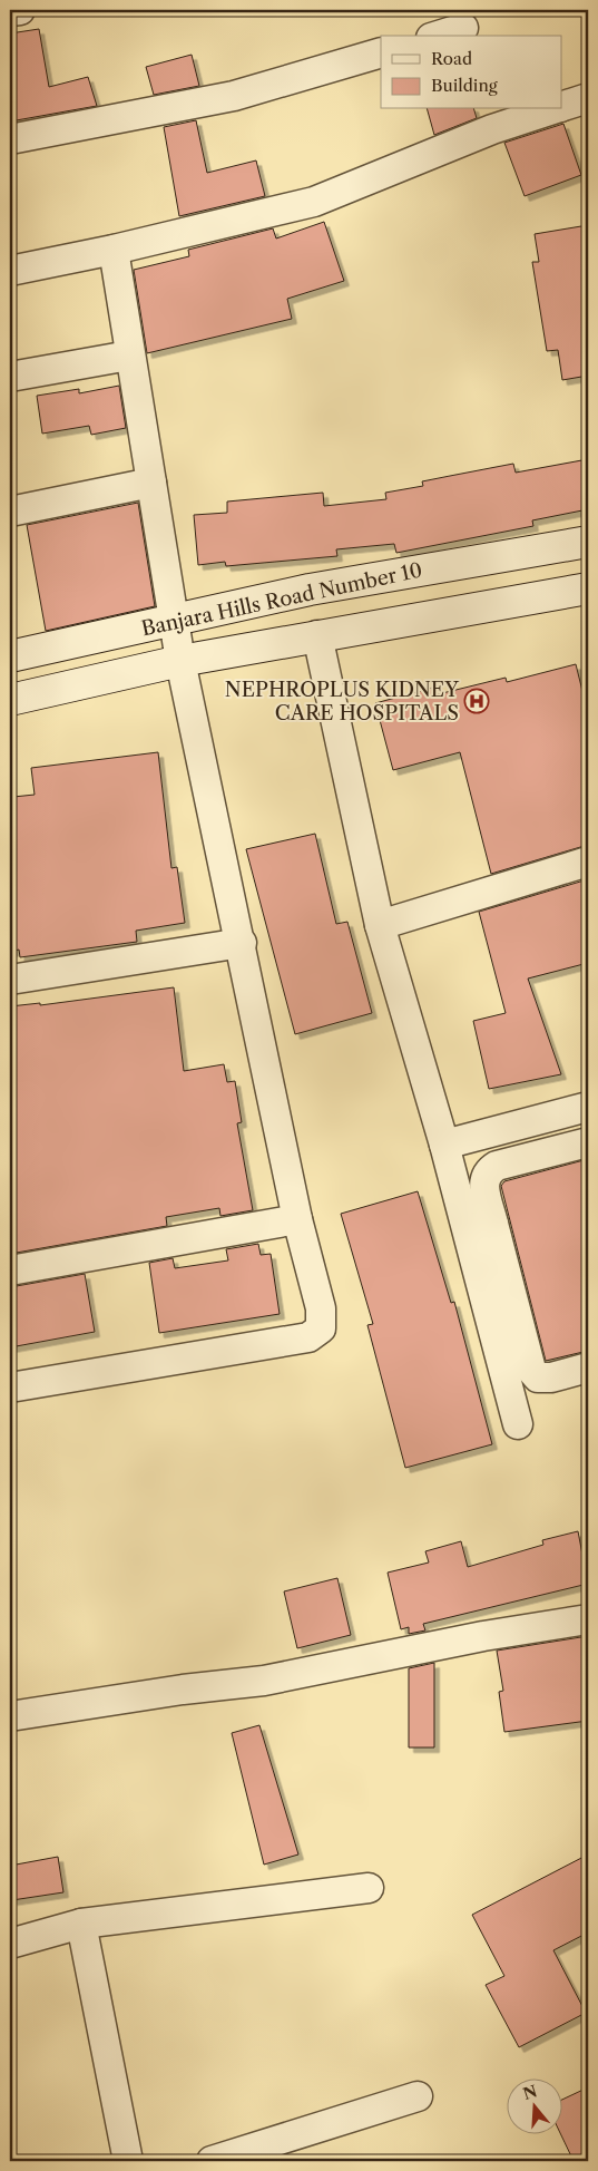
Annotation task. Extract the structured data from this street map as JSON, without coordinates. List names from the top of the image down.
{
  "streets": {
    "main road": ["Banjara Hills Road Number 10"]
  },
  "places": {
    "hospital": ["NEPHROPLUS KIDNEY CARE HOSPITALS"]
  },
  "legend": ["Road", "Building"],
  "north": "top"
}
